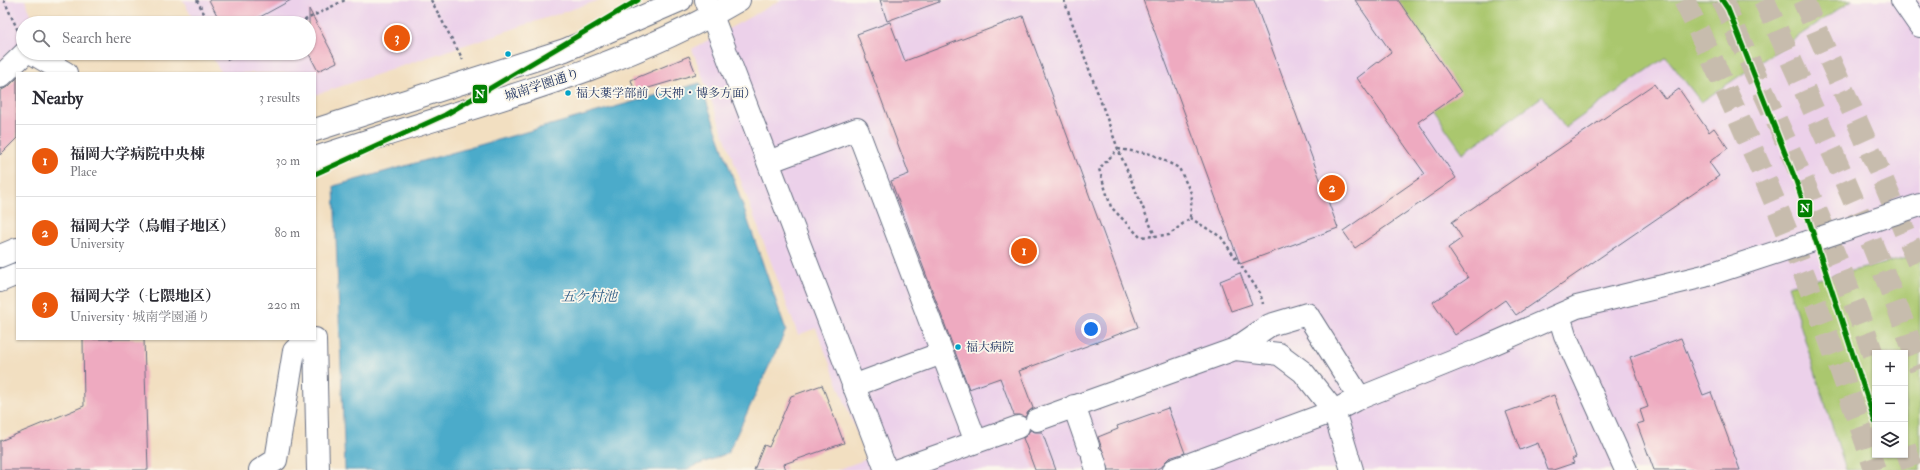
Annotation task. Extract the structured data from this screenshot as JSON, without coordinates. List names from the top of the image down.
{
  "streets": {
    "street": ["城南学園通り"]
  },
  "water": ["五ケ村池"],
  "places": ["福大薬学部前（天神・博多方面）", "福大病院"],
  "lines": ["transit line N"],
  "page": {
    "search": "Search here",
    "pins": ["3", "2", "1"],
    "heading": ["Nearby", "3 results"],
    "list": [
      {
        "mark": "1",
        "name": "福岡大学病院中央棟",
        "note": "Place",
        "value": "30 m"
      },
      {
        "mark": "2",
        "name": "福岡大学（烏帽子地区）",
        "note": "University",
        "value": "80 m"
      },
      {
        "mark": "3",
        "name": "福岡大学（七隈地区）",
        "note": "University · 城南学園通り",
        "value": "220 m"
      }
    ],
    "map_buttons": ["+", "−"]
  }
}
